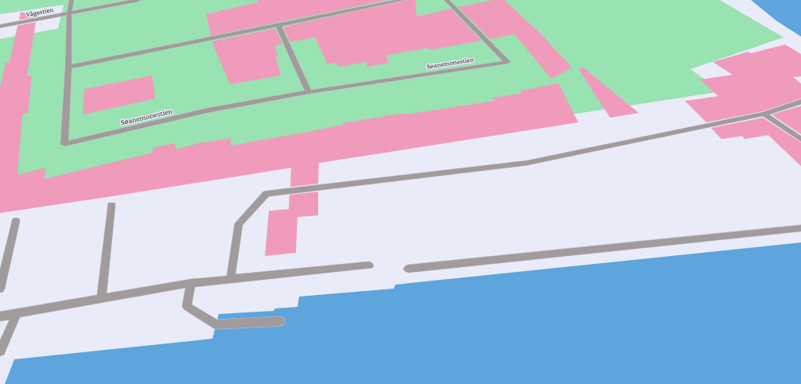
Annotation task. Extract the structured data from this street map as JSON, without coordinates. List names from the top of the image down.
{
  "streets": {
    "street": ["Vågestien", "Søanemonestien"]
  },
  "crossings": [
    ["Vågestien", "Søanemonestien"]
  ]
}
